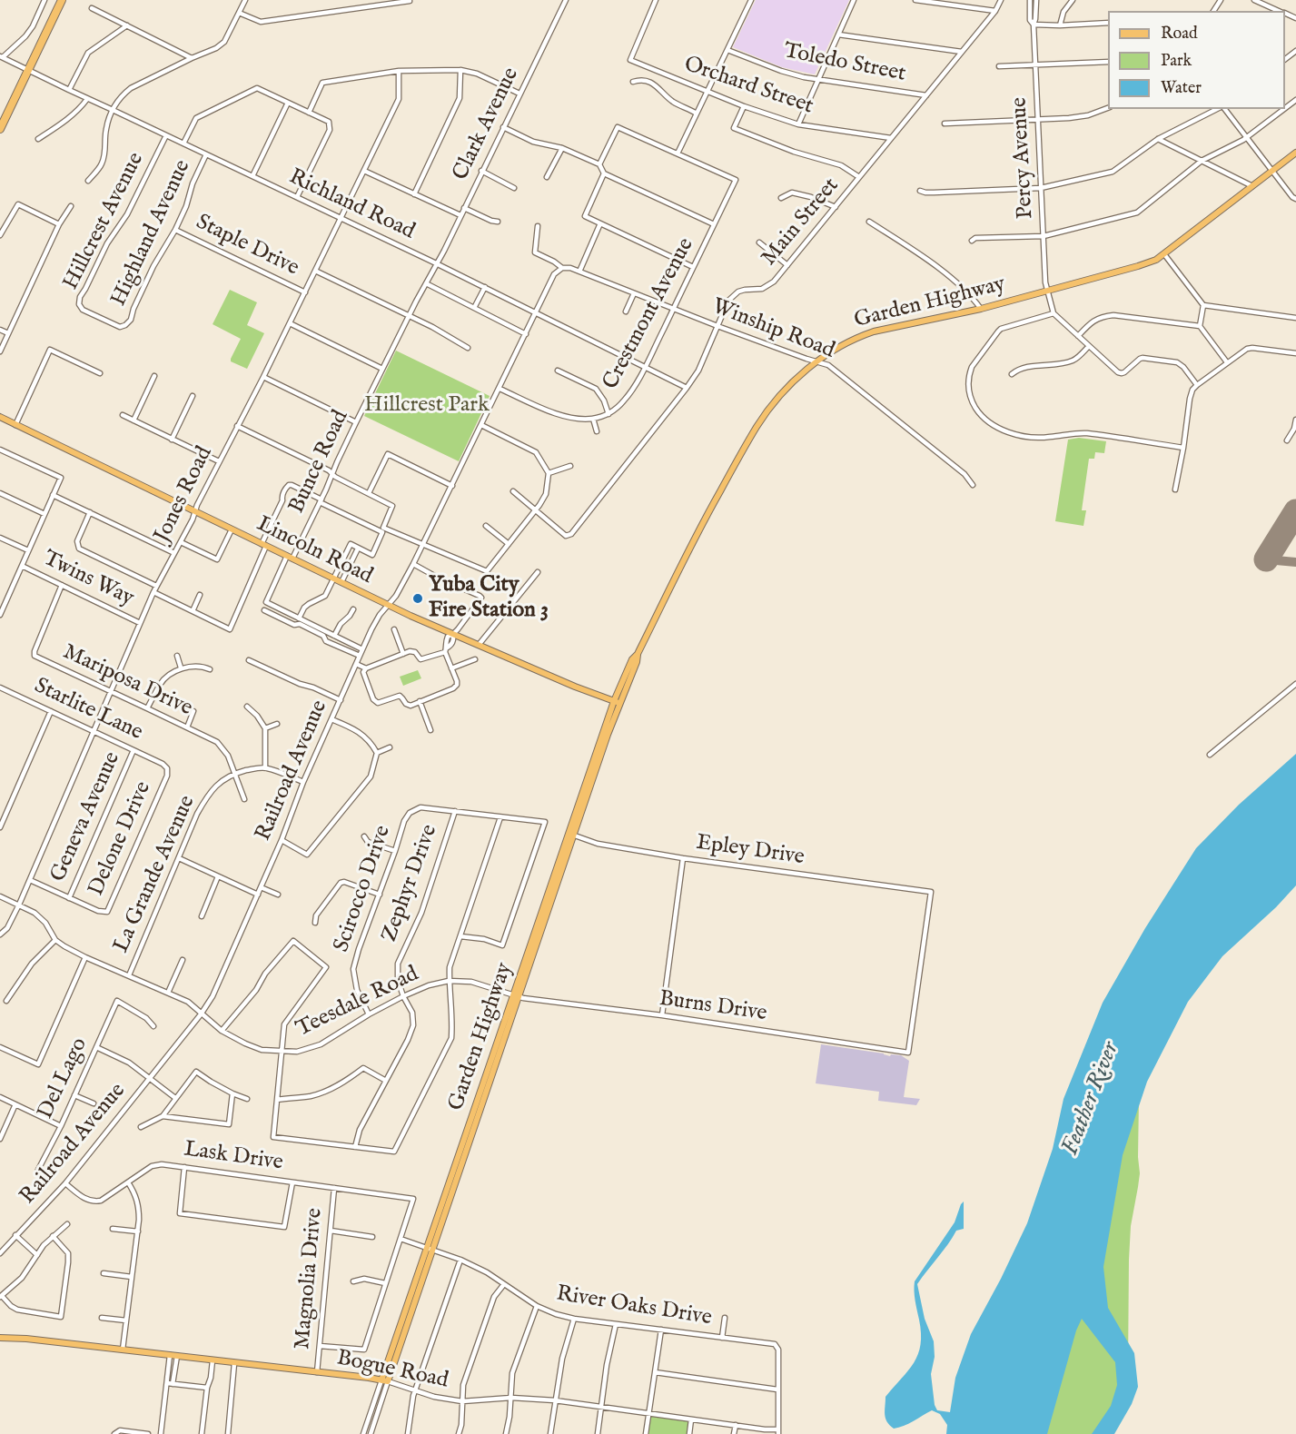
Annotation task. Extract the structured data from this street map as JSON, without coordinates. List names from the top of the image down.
{
  "streets": {
    "main road": ["Garden Highway", "Lincoln Road", "Bogue Road"],
    "street": [
      "Toledo Street",
      "Orchard Street",
      "Clark Avenue",
      "Percy Avenue",
      "Richland Road",
      "Hillcrest Avenue",
      "Main Street",
      "Highland Avenue",
      "Staple Drive",
      "Crestmont Avenue",
      "Winship Road",
      "Bunce Road",
      "Jones Road",
      "Twins Way",
      "Mariposa Drive",
      "Starlite Lane",
      "Railroad Avenue",
      "Geneva Avenue",
      "Delone Drive",
      "Epley Drive",
      "La Grande Avenue",
      "Zephyr Drive",
      "Scirocco Drive",
      "Teesdale Road",
      "Burns Drive",
      "Del Lago",
      "Lask Drive",
      "Magnolia Drive",
      "River Oaks Drive"
    ]
  },
  "crossings": [
    ["Toledo Street", "Main Street"],
    ["Orchard Street", "Main Street"],
    ["Clark Avenue", "Richland Road"],
    ["Clark Avenue", "Bunce Road"],
    ["Percy Avenue", "Garden Highway"],
    ["Richland Road", "Hillcrest Avenue"],
    ["Richland Road", "Main Street"],
    ["Richland Road", "Highland Avenue"],
    ["Richland Road", "Crestmont Avenue"],
    ["Richland Road", "Bunce Road"],
    ["Richland Road", "Jones Road"],
    ["Richland Road", "Railroad Avenue"],
    ["Hillcrest Avenue", "Highland Avenue"],
    ["Main Street", "Winship Road"],
    ["Highland Avenue", "Staple Drive"],
    ["Staple Drive", "Jones Road"],
    ["Garden Highway", "Winship Road"],
    ["Garden Highway", "Lincoln Road"],
    ["Garden Highway", "Epley Drive"],
    ["Garden Highway", "Teesdale Road"],
    ["Garden Highway", "Burns Drive"],
    ["Garden Highway", "River Oaks Drive"],
    ["Garden Highway", "Bogue Road"],
    ["Crestmont Avenue", "Winship Road"],
    ["Crestmont Avenue", "Railroad Avenue"],
    ["Winship Road", "Railroad Avenue"],
    ["Bunce Road", "Lincoln Road"],
    ["Jones Road", "Lincoln Road"],
    ["Jones Road", "Twins Way"],
    ["Jones Road", "Mariposa Drive"],
    ["Jones Road", "Starlite Lane"],
    ["Jones Road", "Delone Drive"],
    ["Jones Road", "Teesdale Road"],
    ["Lincoln Road", "Railroad Avenue"],
    ["Twins Way", "Mariposa Drive"],
    ["Mariposa Drive", "La Grande Avenue"],
    ["Starlite Lane", "Geneva Avenue"],
    ["Starlite Lane", "Delone Drive"],
    ["Railroad Avenue", "Teesdale Road"],
    ["Railroad Avenue", "Lask Drive"],
    ["Geneva Avenue", "Delone Drive"],
    ["Epley Drive", "Burns Drive"],
    ["La Grande Avenue", "Teesdale Road"],
    ["Zephyr Drive", "Scirocco Drive"],
    ["Zephyr Drive", "Teesdale Road"],
    ["Scirocco Drive", "Teesdale Road"],
    ["Teesdale Road", "Burns Drive"],
    ["Lask Drive", "Magnolia Drive"],
    ["Lask Drive", "River Oaks Drive"],
    ["Magnolia Drive", "Bogue Road"]
  ],
  "water": ["Feather River"],
  "parks": ["Hillcrest Park"],
  "places": ["Yuba City Fire Station 3"],
  "legend": ["Road", "Park", "Water"]
}
